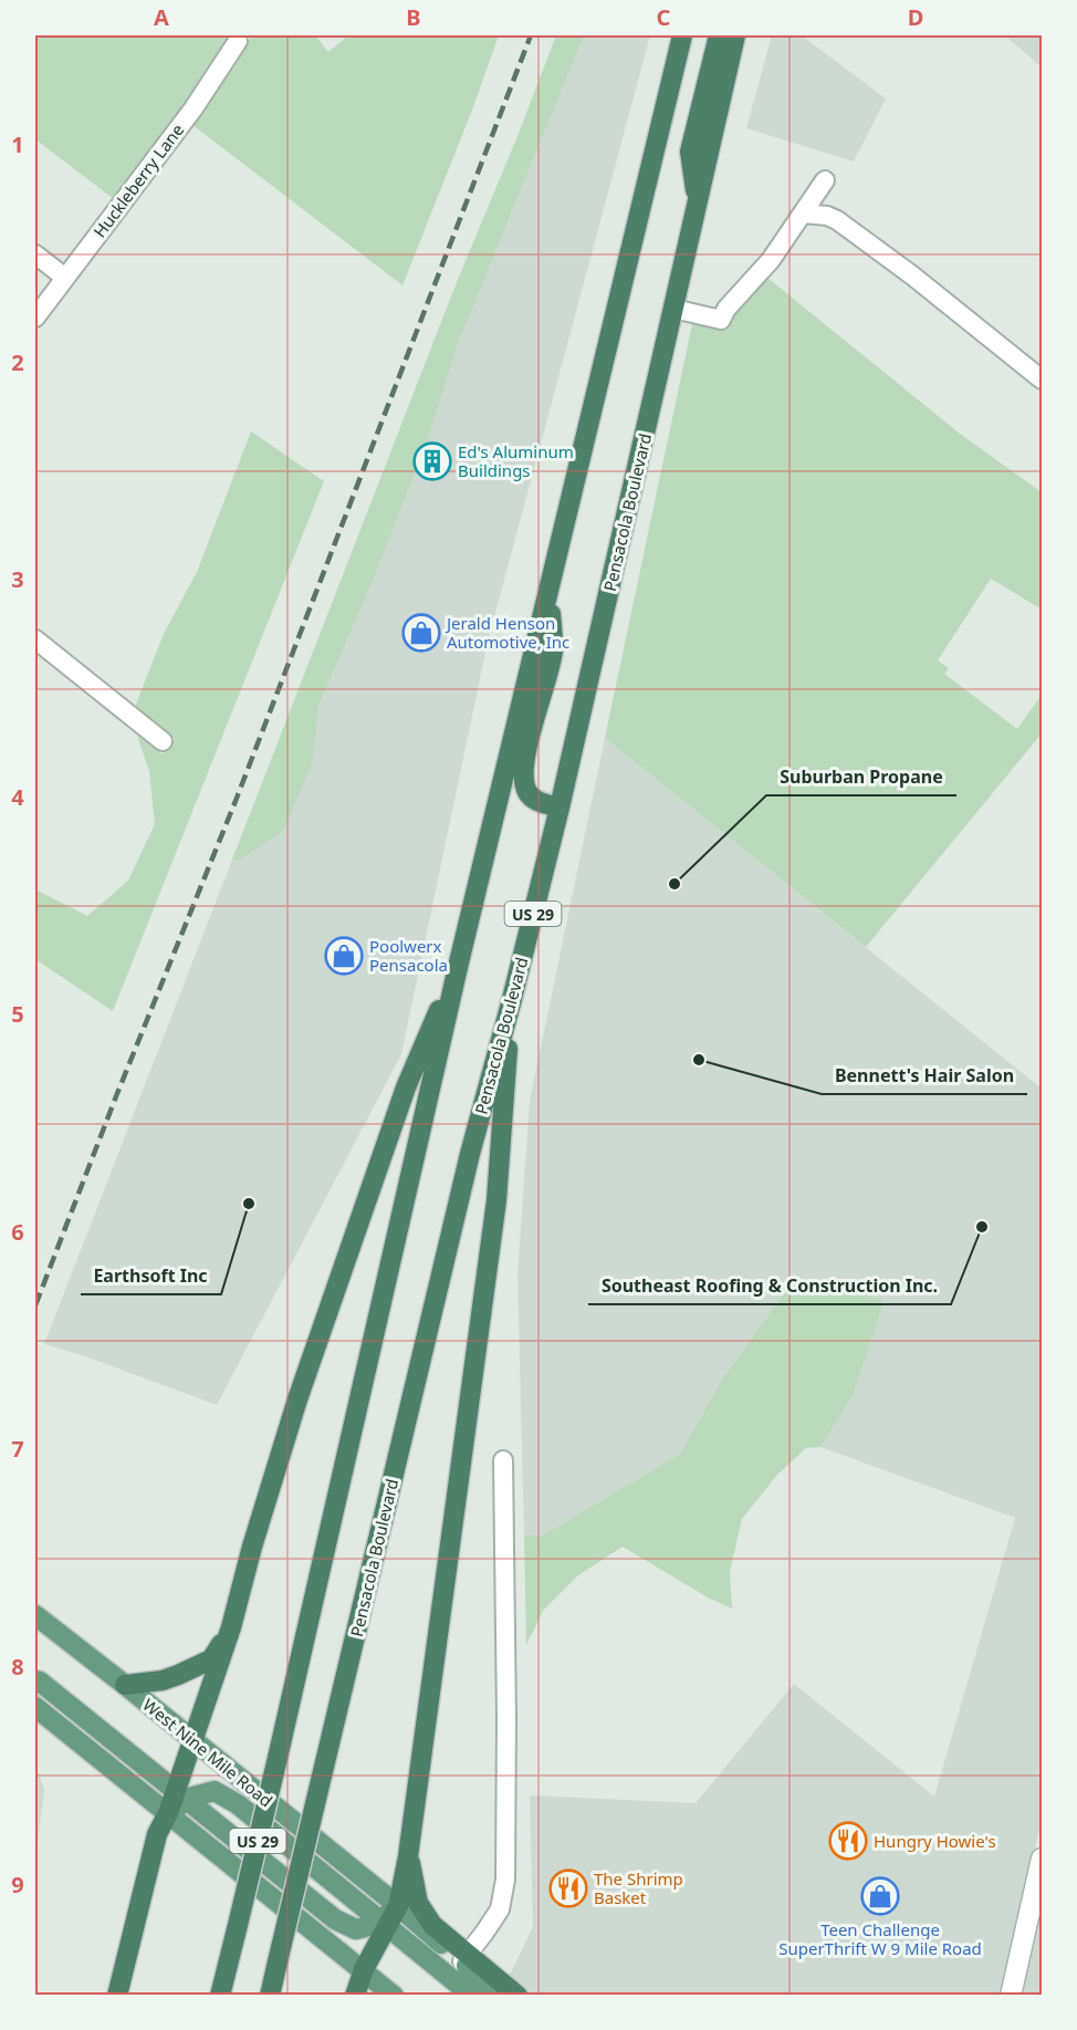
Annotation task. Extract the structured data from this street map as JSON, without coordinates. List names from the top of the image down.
{
  "streets": {
    "highway": ["Pensacola Boulevard", "US 29"],
    "main road": ["West Nine Mile Road"],
    "street": ["Huckleberry Lane"]
  },
  "places": {
    "building": ["Ed's Aluminum Buildings"],
    "shop": ["Jerald Henson Automotive, Inc", "Poolwerx Pensacola", "Teen Challenge SuperThrift W 9 Mile Road"],
    "other": [
      "Suburban Propane",
      "Bennett's Hair Salon",
      "Earthsoft Inc",
      "Southeast Roofing & Construction Inc."
    ],
    "restaurant": ["Hungry Howie's", "The Shrimp Basket"]
  },
  "grid": {
    "columns": [
      "A",
      "B",
      "C",
      "D"
    ],
    "rows": [
      "1",
      "2",
      "3",
      "4",
      "5",
      "6",
      "7",
      "8",
      "9"
    ]
  }
}
